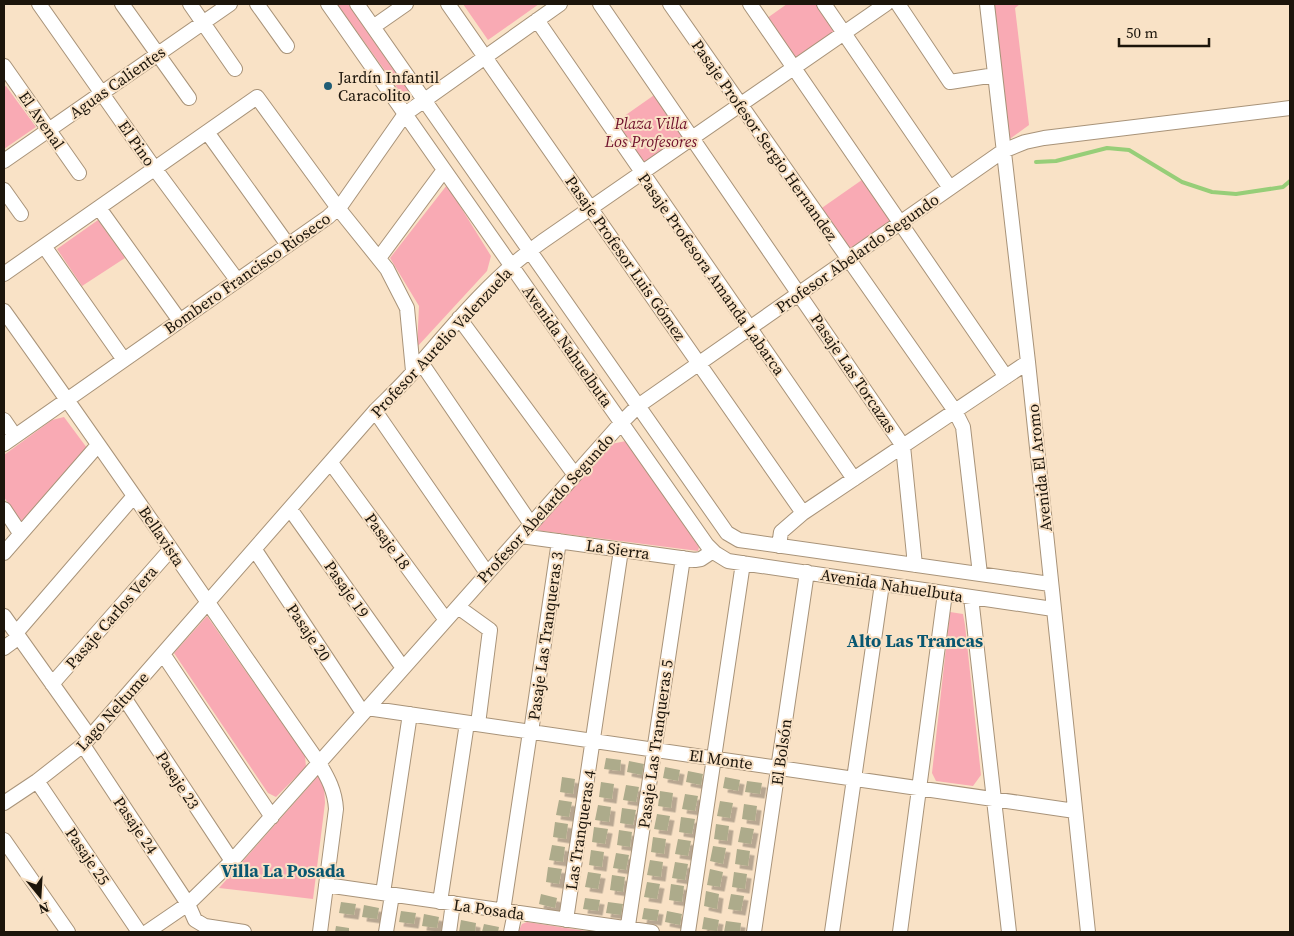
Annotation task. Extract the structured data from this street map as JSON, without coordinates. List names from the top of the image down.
{
  "streets": {
    "street": [
      "Aguas Calientes",
      "El Avenal",
      "Pasaje Profesor Sergio Hernandez",
      "El Pino",
      "Profesor Abelardo Segundo",
      "Pasaje Profesor Luis Gómez",
      "Bombero Francisco Rioseco",
      "Pasaje Profesora Amanda Labarca",
      "Profesor Aurelio Valenzuela",
      "Avenida Nahuelbuta",
      "Pasaje Las Torcazas",
      "Avenida El Aromo",
      "Bellavista",
      "Pasaje 18",
      "La Sierra",
      "Pasaje 19",
      "Pasaje Carlos Vera",
      "Pasaje 20",
      "Pasaje Las Tranqueras 3",
      "Lago Neltume",
      "Pasaje Las Tranqueras 5",
      "El Bolsón",
      "El Monte",
      "Pasaje 23",
      "Pasaje 24",
      "Las Tranqueras 4",
      "Pasaje 25",
      "La Posada"
    ]
  },
  "crossings": [
    ["Aguas Calientes", "El Avenal"],
    ["Aguas Calientes", "El Pino"],
    ["Pasaje Profesor Sergio Hernandez", "Profesor Abelardo Segundo"],
    ["Pasaje Profesor Sergio Hernandez", "Profesor Aurelio Valenzuela"],
    ["Pasaje Profesor Sergio Hernandez", "Avenida Nahuelbuta"],
    ["El Pino", "Bombero Francisco Rioseco"],
    ["Profesor Abelardo Segundo", "Pasaje Profesor Luis Gómez"],
    ["Profesor Abelardo Segundo", "Pasaje Profesora Amanda Labarca"],
    ["Profesor Abelardo Segundo", "Avenida Nahuelbuta"],
    ["Profesor Abelardo Segundo", "Pasaje Las Torcazas"],
    ["Profesor Abelardo Segundo", "Avenida El Aromo"],
    ["Profesor Abelardo Segundo", "Bellavista"],
    ["Profesor Abelardo Segundo", "Pasaje 18"],
    ["Profesor Abelardo Segundo", "La Sierra"],
    ["Profesor Abelardo Segundo", "Pasaje 19"],
    ["Profesor Abelardo Segundo", "Pasaje 20"],
    ["Profesor Abelardo Segundo", "El Monte"],
    ["Profesor Abelardo Segundo", "Pasaje 23"],
    ["Profesor Abelardo Segundo", "Pasaje 24"],
    ["Pasaje Profesor Luis Gómez", "Bombero Francisco Rioseco"],
    ["Pasaje Profesor Luis Gómez", "Profesor Aurelio Valenzuela"],
    ["Bombero Francisco Rioseco", "Pasaje Profesora Amanda Labarca"],
    ["Bombero Francisco Rioseco", "Avenida Nahuelbuta"],
    ["Bombero Francisco Rioseco", "Bellavista"],
    ["Pasaje Profesora Amanda Labarca", "Profesor Aurelio Valenzuela"],
    ["Profesor Aurelio Valenzuela", "Avenida Nahuelbuta"],
    ["Profesor Aurelio Valenzuela", "Pasaje Las Torcazas"],
    ["Profesor Aurelio Valenzuela", "Bellavista"],
    ["Profesor Aurelio Valenzuela", "Pasaje 18"],
    ["Profesor Aurelio Valenzuela", "Pasaje 19"],
    ["Profesor Aurelio Valenzuela", "Pasaje 20"],
    ["Profesor Aurelio Valenzuela", "Lago Neltume"],
    ["Avenida Nahuelbuta", "Pasaje Las Torcazas"],
    ["Avenida Nahuelbuta", "Avenida El Aromo"],
    ["Avenida Nahuelbuta", "La Sierra"],
    ["Avenida Nahuelbuta", "El Bolsón"],
    ["Avenida El Aromo", "El Monte"],
    ["Bellavista", "Pasaje Carlos Vera"],
    ["Bellavista", "Lago Neltume"],
    ["Bellavista", "La Posada"],
    ["La Sierra", "Pasaje Las Tranqueras 3"],
    ["La Sierra", "Pasaje Las Tranqueras 5"],
    ["La Sierra", "Las Tranqueras 4"],
    ["Pasaje Carlos Vera", "Pasaje 24"],
    ["Pasaje 20", "El Monte"],
    ["Pasaje Las Tranqueras 3", "El Monte"],
    ["Pasaje Las Tranqueras 3", "La Posada"],
    ["Lago Neltume", "Pasaje 23"],
    ["Lago Neltume", "Pasaje 24"],
    ["Lago Neltume", "Pasaje 25"],
    ["Pasaje Las Tranqueras 5", "El Monte"],
    ["Pasaje Las Tranqueras 5", "La Posada"],
    ["El Bolsón", "El Monte"],
    ["El Monte", "Las Tranqueras 4"],
    ["Las Tranqueras 4", "La Posada"]
  ],
  "districts": ["Alto Las Trancas", "Villa La Posada"],
  "parks": ["Plaza Villa Los Profesores"],
  "places": ["Jardín Infantil Caracolito"],
  "scale_bar": "50 m",
  "north": "bottom"
}
